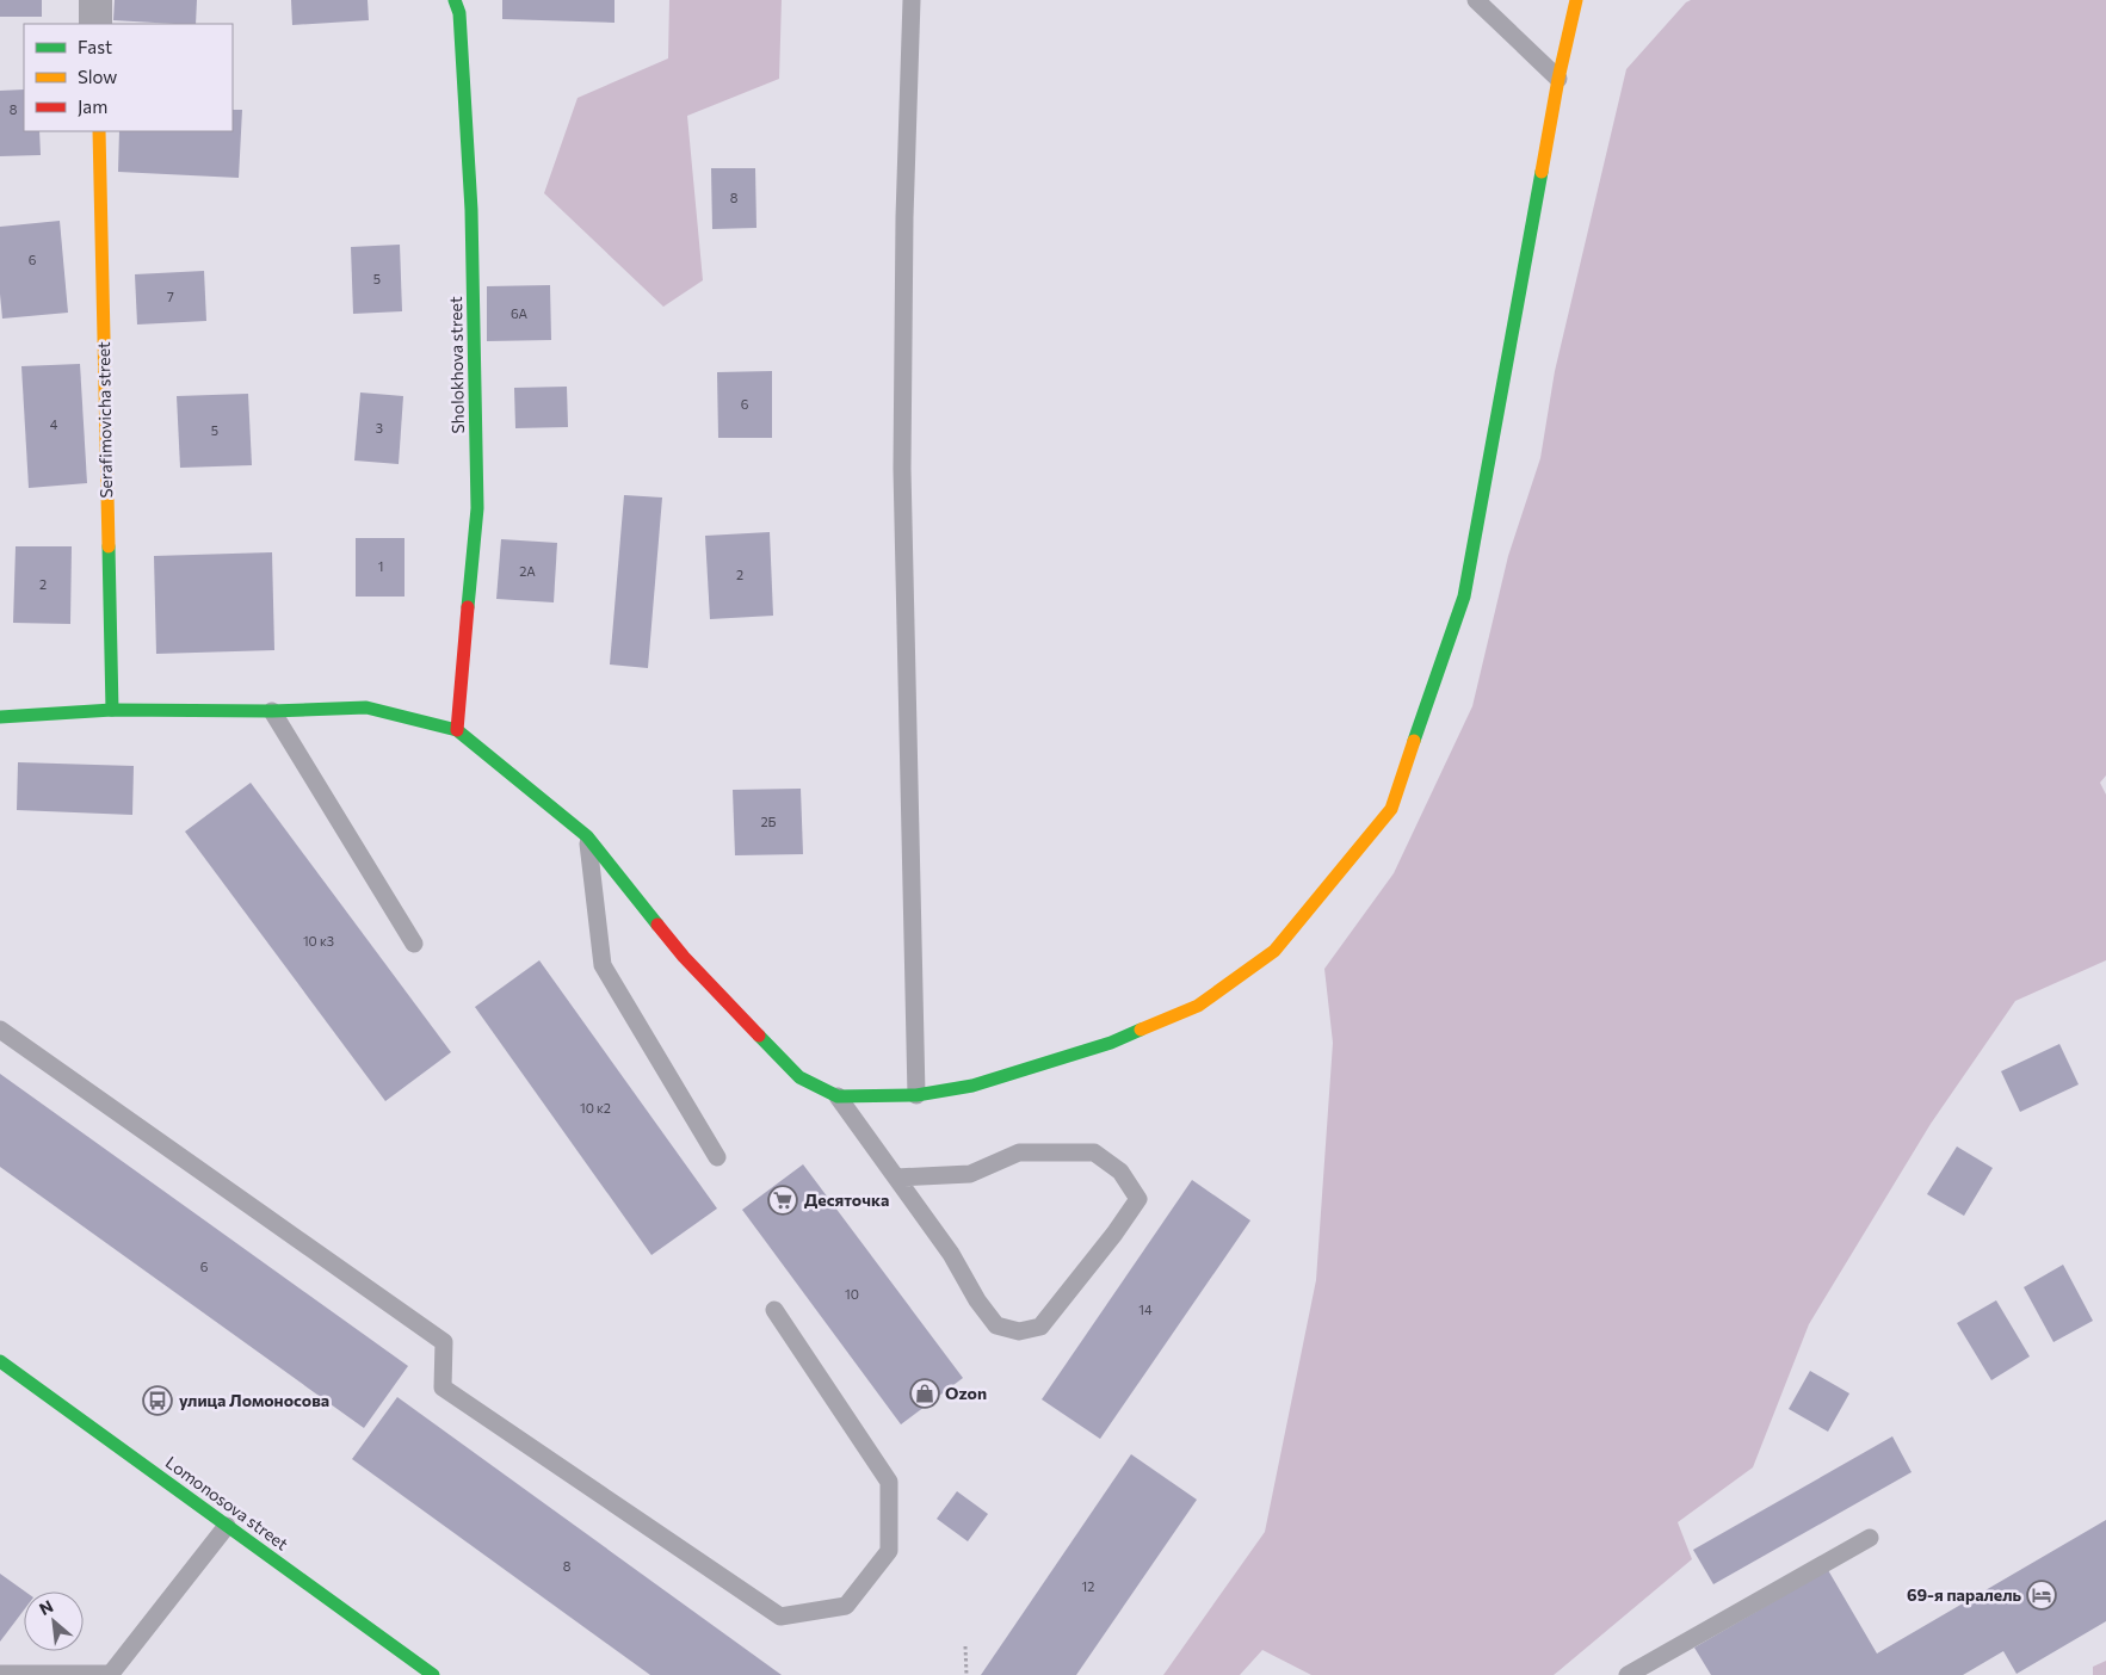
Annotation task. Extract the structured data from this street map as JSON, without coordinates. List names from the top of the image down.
{
  "streets": {
    "street": ["Sholokhova street", "Serafimovicha street", "Lomonosova street"]
  },
  "places": {
    "supermarket": ["Десяточка"],
    "shop": ["Ozon"],
    "bus stop": ["улица Ломоносова"],
    "hotel": ["69-я паралель"]
  },
  "house_numbers": [
    "8",
    "8",
    "6",
    "5",
    "7",
    "6А",
    "6",
    "4",
    "3",
    "5",
    "1",
    "2А",
    "2",
    "2",
    "2Б",
    "10 к3",
    "10 к2",
    "6",
    "10",
    "14",
    "8",
    "12"
  ],
  "legend": ["Fast", "Slow", "Jam"],
  "north": "top left"
}
